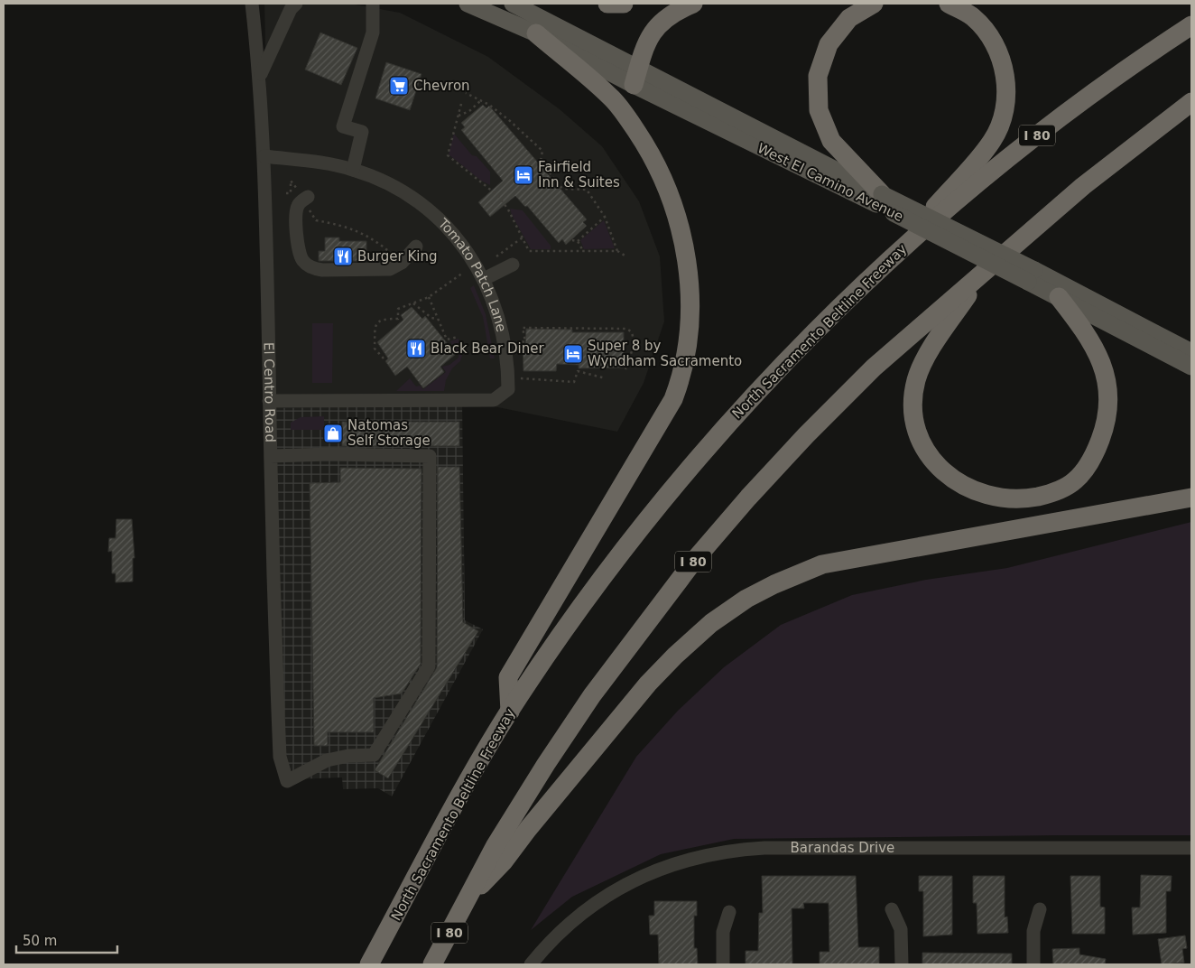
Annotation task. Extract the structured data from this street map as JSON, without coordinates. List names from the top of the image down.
{
  "streets": {
    "highway": ["I 80", "North Sacramento Beltline Freeway"],
    "main road": ["West El Camino Avenue"],
    "street": ["Tomato Patch Lane", "El Centro Road", "Barandas Drive"]
  },
  "crossings": [
    ["Tomato Patch Lane", "El Centro Road"]
  ],
  "places": {
    "supermarket": ["Chevron"],
    "hotel": ["Fairfield Inn & Suites", "Super 8 by Wyndham Sacramento"],
    "restaurant": ["Burger King", "Black Bear Diner"],
    "shop": ["Natomas Self Storage"]
  },
  "scale_bar": "50 m"
}
